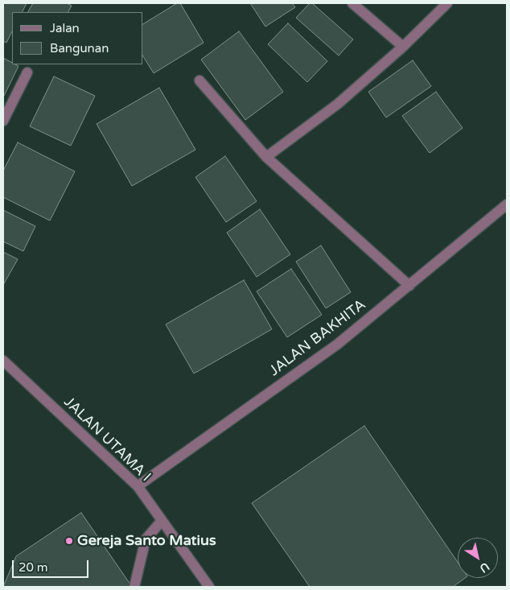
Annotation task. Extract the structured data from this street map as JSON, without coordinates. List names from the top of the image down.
{
  "streets": {
    "street": ["JALAN BAKHITA", "JALAN UTAMA I"]
  },
  "crossings": [
    ["JALAN BAKHITA", "JALAN UTAMA I"]
  ],
  "places": ["Gereja Santo Matius"],
  "legend": ["Jalan", "Bangunan"],
  "scale_bar": "20 m",
  "north": "bottom right"
}
